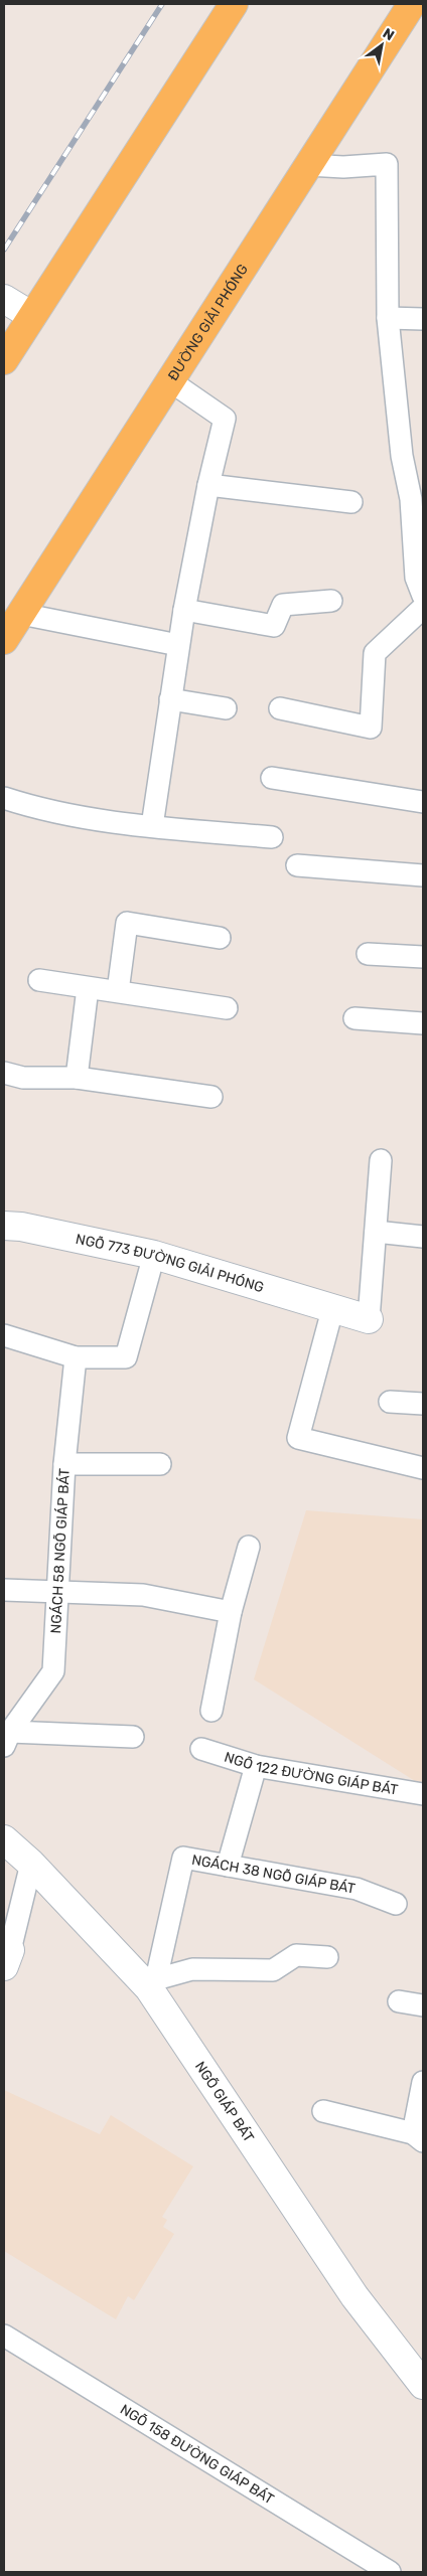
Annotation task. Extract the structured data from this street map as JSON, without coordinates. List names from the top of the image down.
{
  "streets": {
    "main road": ["ĐƯỜNG GIẢI PHÓNG"],
    "street": ["NGÕ 773 ĐƯỜNG GIẢI PHÓNG", "NGÕ GIÁP BÁT"],
    "lane": [
      "NGÁCH 58 NGÕ GIÁP BÁT",
      "NGÕ 122 ĐƯỜNG GIÁP BÁT",
      "NGÁCH 38 NGÕ GIÁP BÁT",
      "NGÕ 158 ĐƯỜNG GIÁP BÁT"
    ]
  },
  "crossings": [
    ["NGÁCH 38 NGÕ GIÁP BÁT", "NGÕ GIÁP BÁT"]
  ],
  "north": "top right"
}
